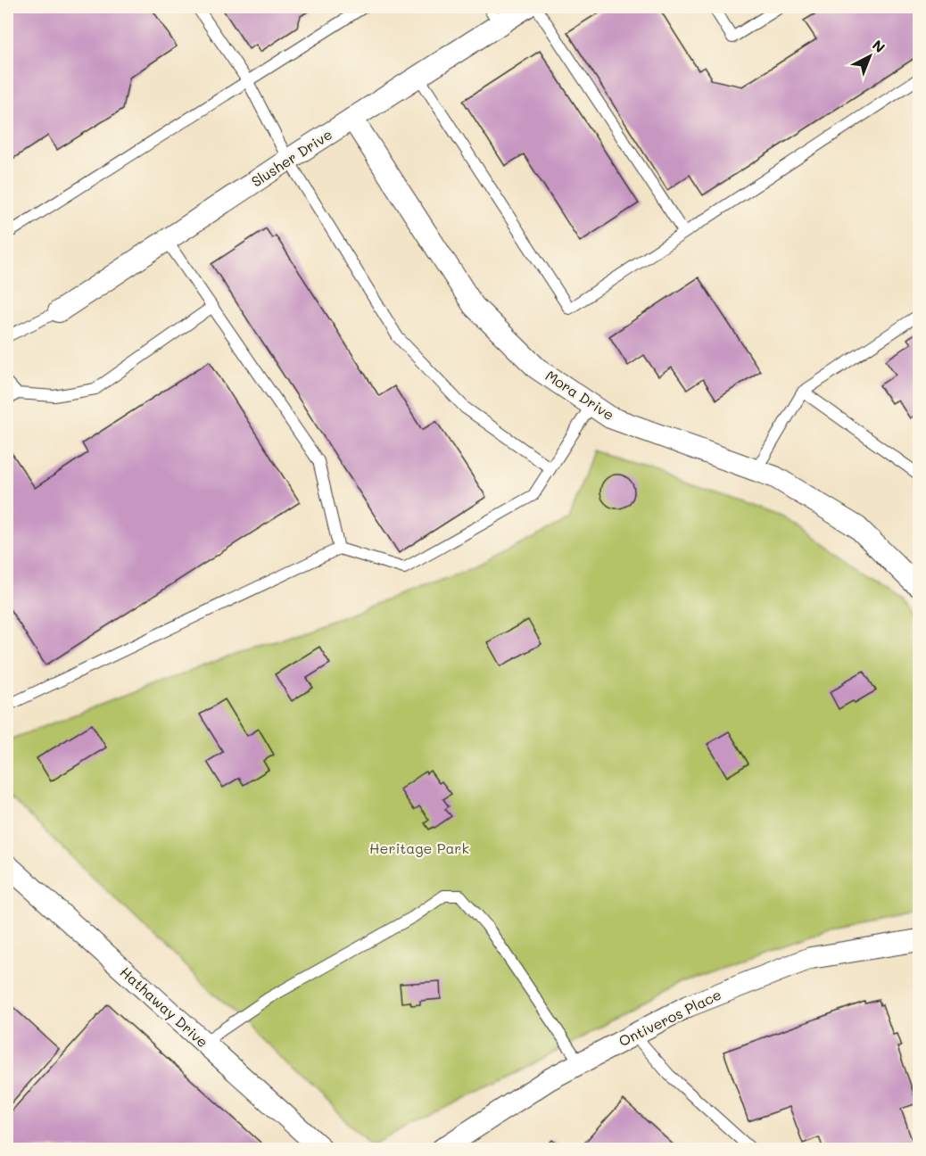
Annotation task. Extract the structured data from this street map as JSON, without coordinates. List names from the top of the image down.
{
  "streets": {
    "street": [
      "Slusher Drive",
      "Mora Drive",
      "Hathaway Drive",
      "Ontiveros Place"
    ]
  },
  "crossings": [
    ["Slusher Drive", "Mora Drive"]
  ],
  "parks": ["Heritage Park"],
  "north": "top right"
}
